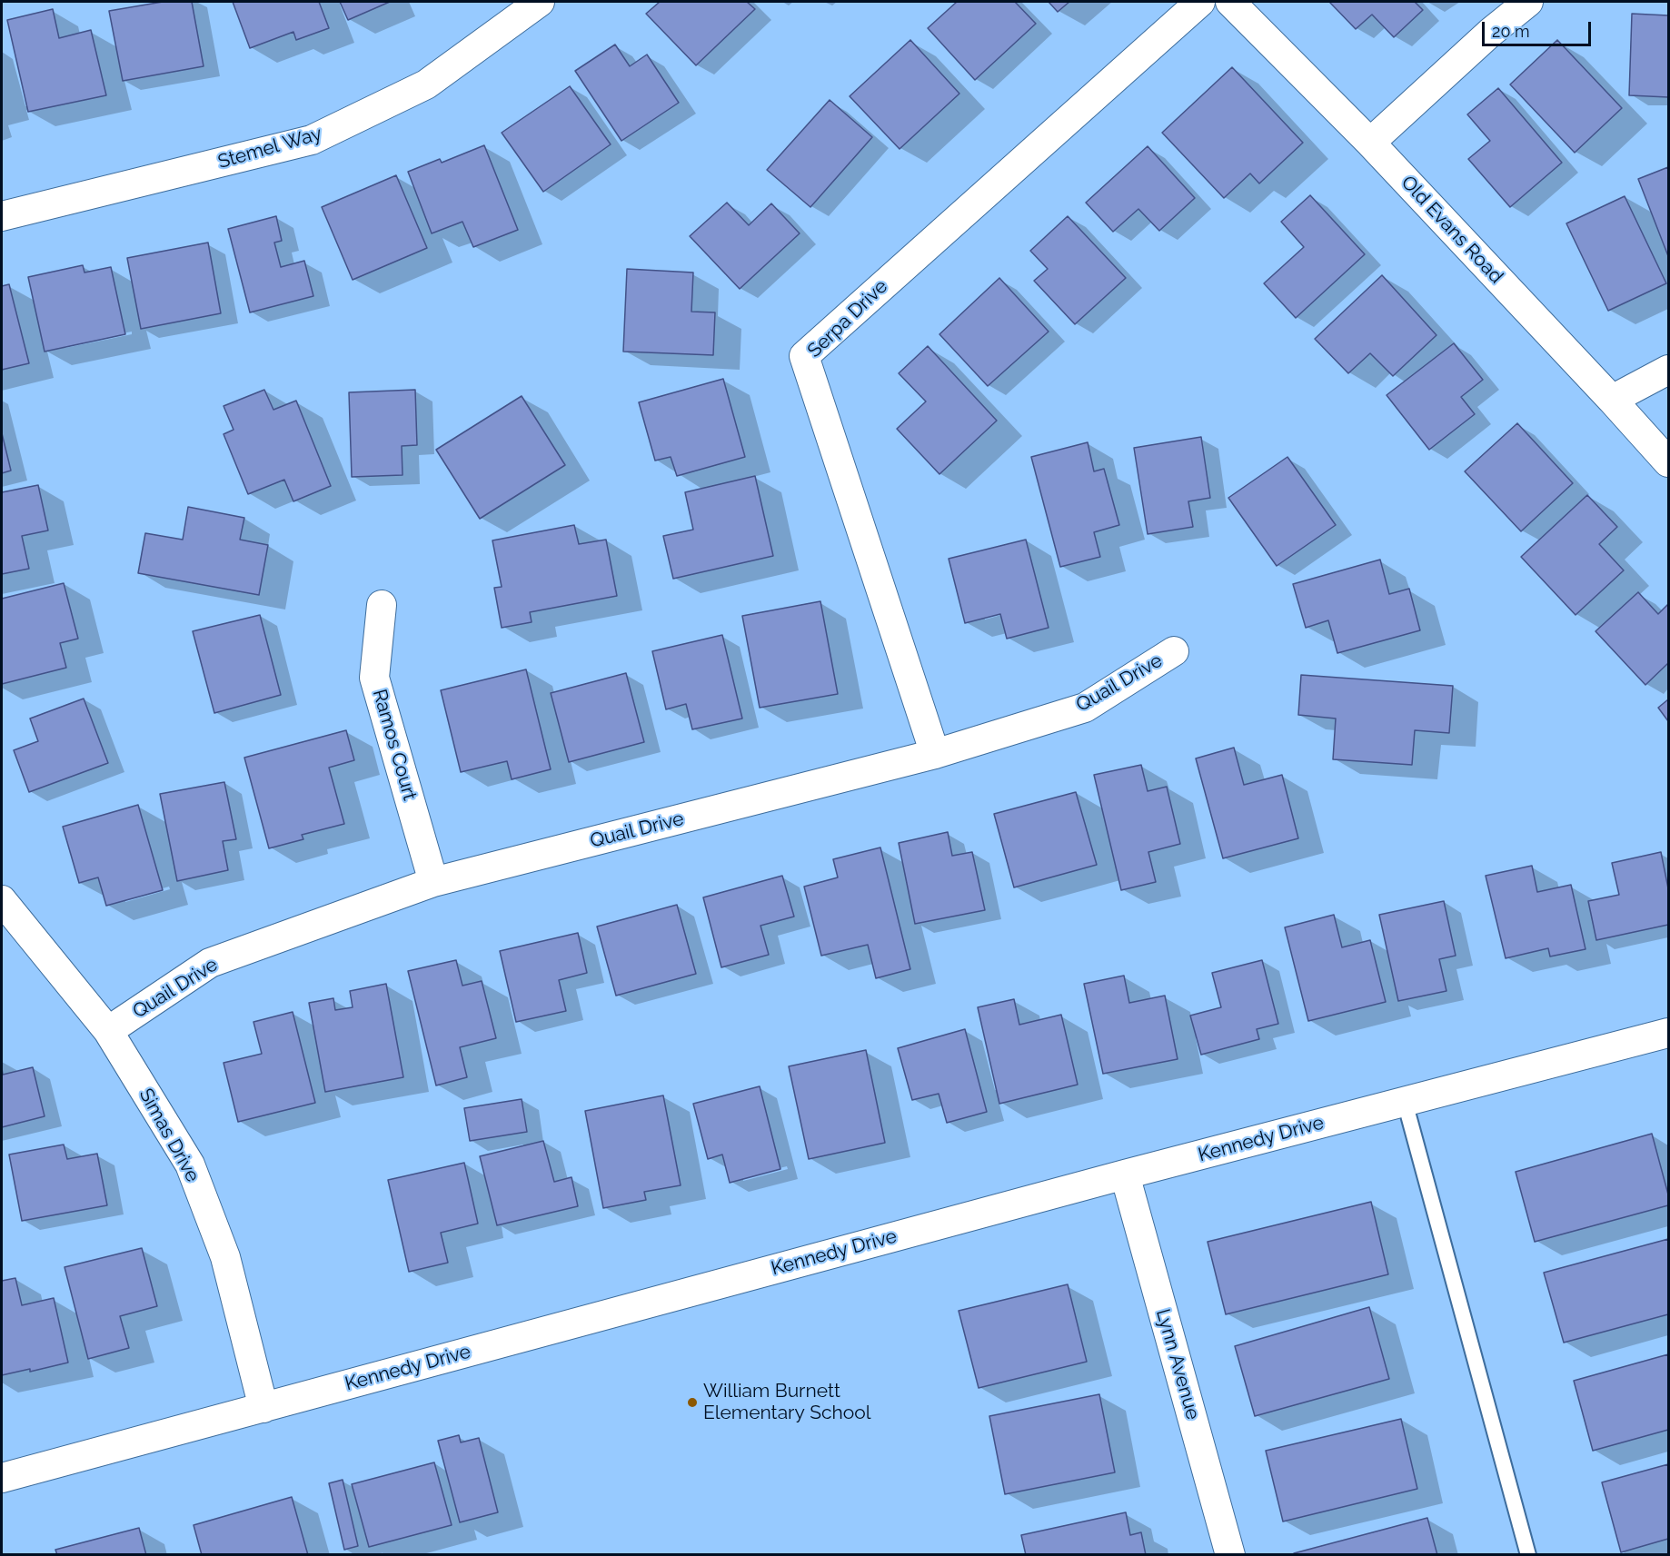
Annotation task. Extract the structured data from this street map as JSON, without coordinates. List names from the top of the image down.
{
  "streets": {
    "street": [
      "Stemel Way",
      "Old Evans Road",
      "Serpa Drive",
      "Quail Drive",
      "Ramos Court",
      "Simas Drive",
      "Kennedy Drive",
      "Lynn Avenue"
    ]
  },
  "crossings": [
    ["Serpa Drive", "Quail Drive"],
    ["Quail Drive", "Ramos Court"],
    ["Quail Drive", "Simas Drive"],
    ["Simas Drive", "Kennedy Drive"],
    ["Kennedy Drive", "Lynn Avenue"]
  ],
  "places": ["William Burnett Elementary School"],
  "scale_bar": "20 m"
}
